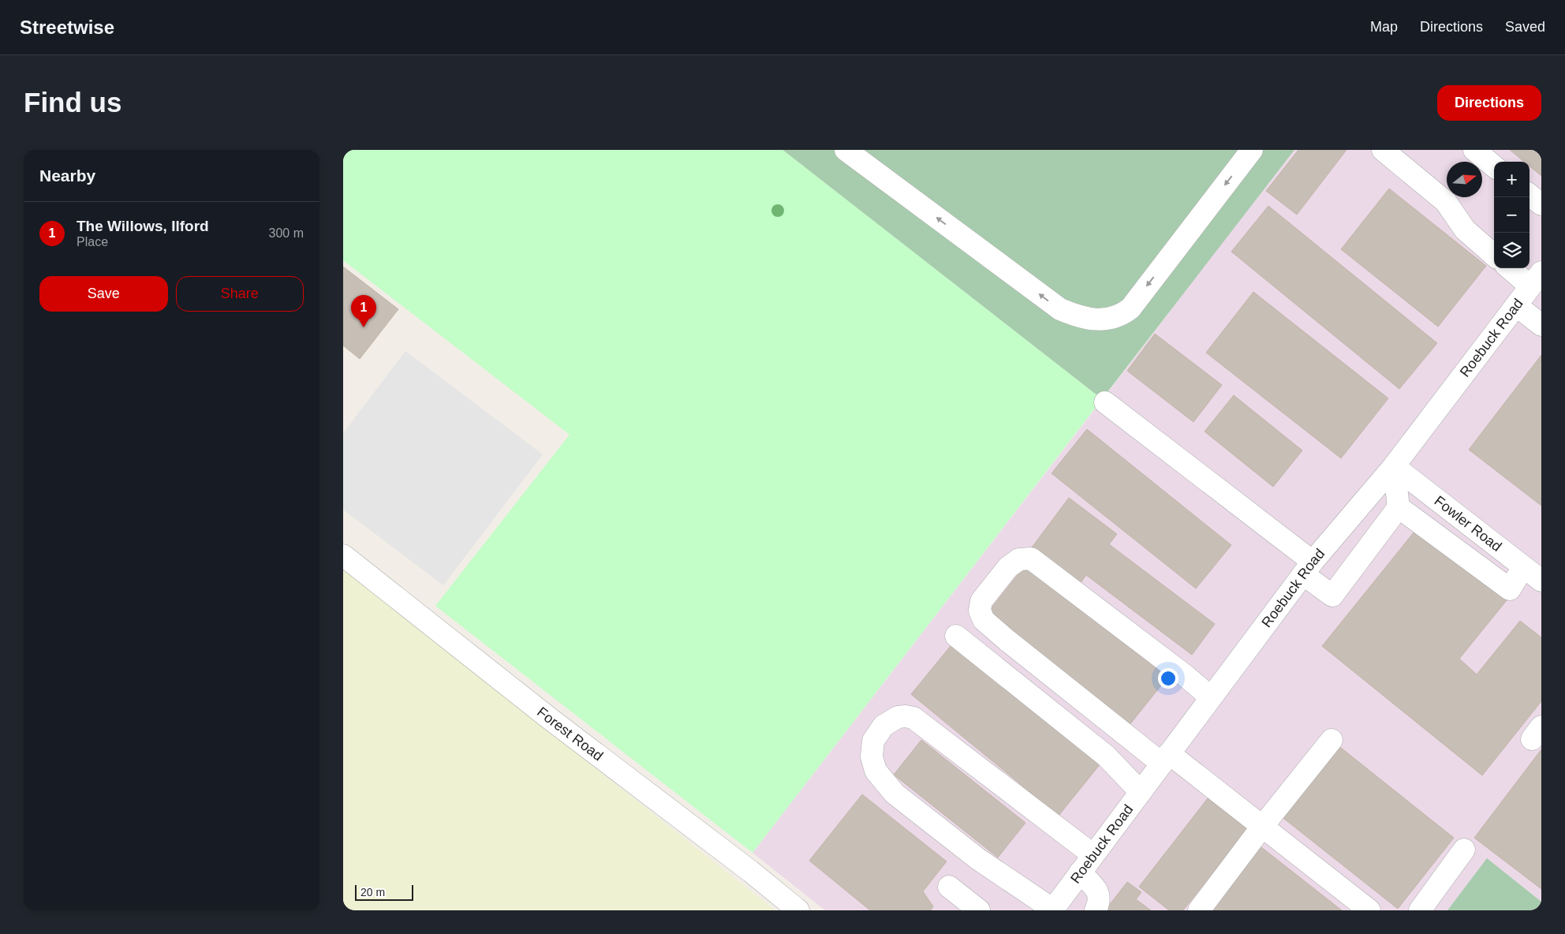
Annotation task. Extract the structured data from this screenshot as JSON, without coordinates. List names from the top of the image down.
{
  "streets": {
    "street": ["Roebuck Road", "Fowler Road", "Forest Road"]
  },
  "crossings": [
    ["Roebuck Road", "Fowler Road"]
  ],
  "scale_bar": "20 m",
  "north": "right",
  "page": {
    "header": "Streetwise",
    "nav": ["Map", "Directions", "Saved"],
    "buttons": [
      "Directions",
      ["Save", "Share"]
    ],
    "title": "Find us",
    "heading": "Nearby",
    "map_buttons": ["+", "−"],
    "list": [
      {
        "mark": "1",
        "name": "The Willows, Ilford",
        "note": "Place",
        "value": "300 m"
      }
    ],
    "pins": "1",
    "scale": "20 m"
  }
}
